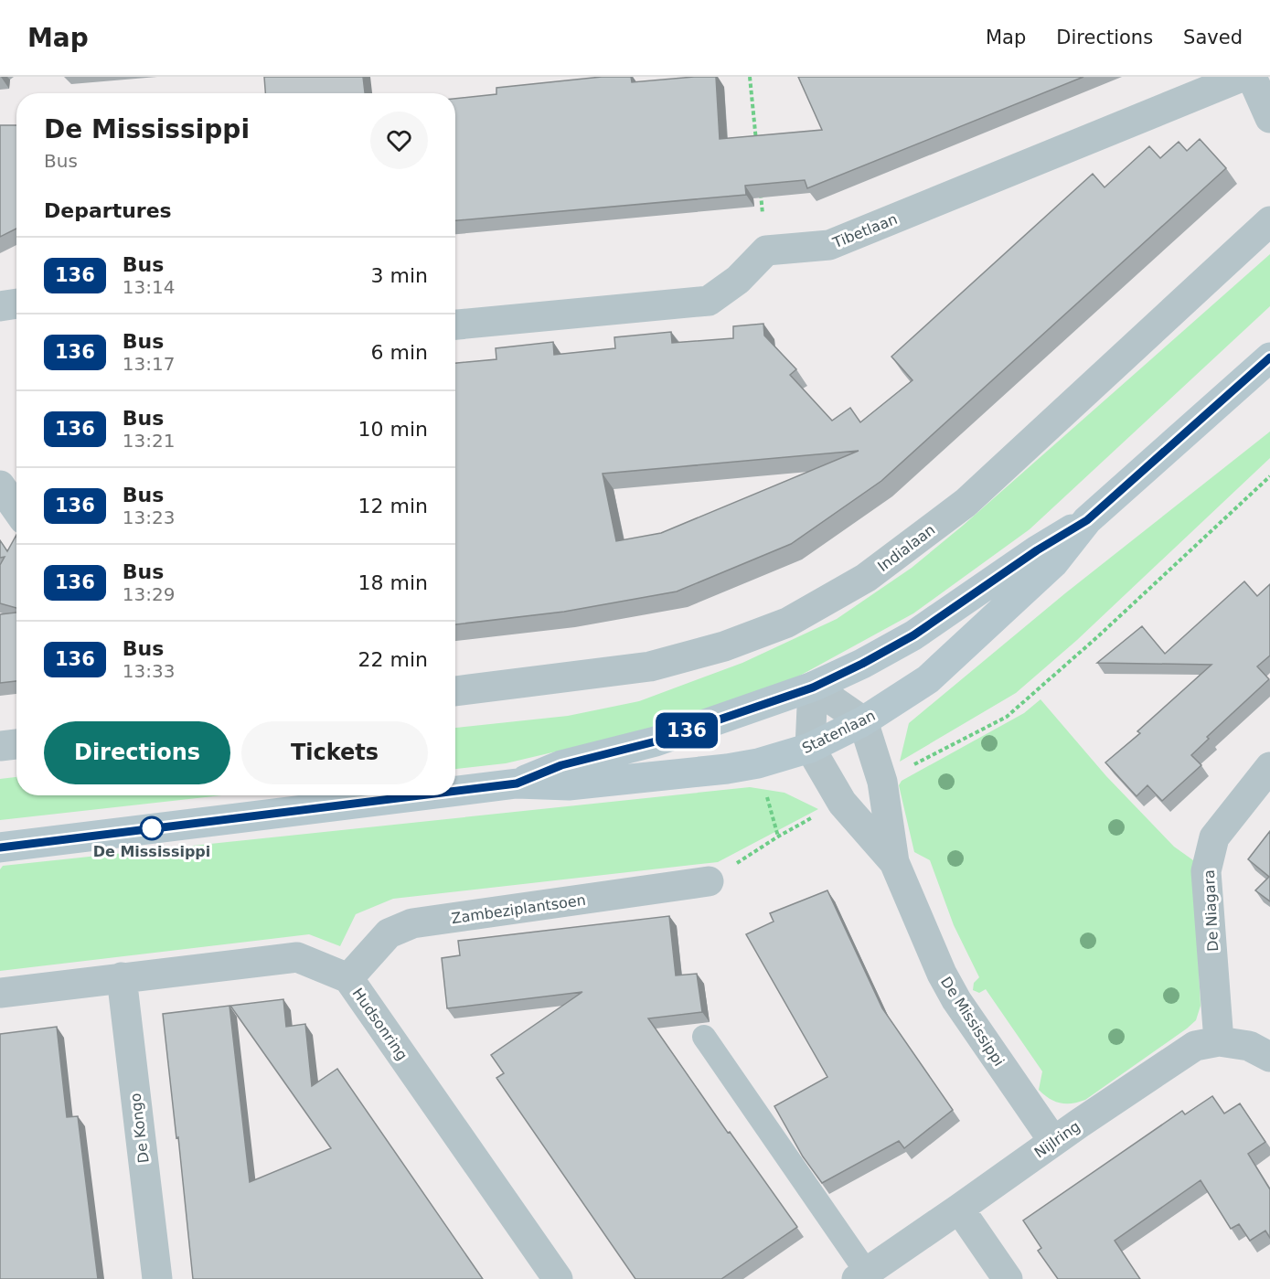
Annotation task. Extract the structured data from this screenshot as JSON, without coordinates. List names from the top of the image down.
{
  "streets": {
    "main road": ["Statenlaan"],
    "street": [
      "Tibetlaan",
      "Indialaan",
      "Zambeziplantsoen",
      "De Niagara",
      "De Mississippi",
      "Hudsonring",
      "De Kongo",
      "Nijlring"
    ]
  },
  "crossings": [
    ["Statenlaan", "De Mississippi"],
    ["Zambeziplantsoen", "Hudsonring"],
    ["De Niagara", "Nijlring"],
    ["De Mississippi", "Nijlring"],
    ["Hudsonring", "De Kongo"]
  ],
  "places": ["De Mississippi"],
  "lines": ["bus line 136"],
  "page": {
    "header": "Map",
    "nav": ["Map", "Directions", "Saved"],
    "on_map": "136",
    "heading": [
      ["De Mississippi", "Bus"],
      "Departures"
    ],
    "list": [
      {
        "mark": "136",
        "name": "Bus",
        "note": "13:14",
        "value": "3 min"
      },
      {
        "mark": "136",
        "name": "Bus",
        "note": "13:17",
        "value": "6 min"
      },
      {
        "mark": "136",
        "name": "Bus",
        "note": "13:21",
        "value": "10 min"
      },
      {
        "mark": "136",
        "name": "Bus",
        "note": "13:23",
        "value": "12 min"
      },
      {
        "mark": "136",
        "name": "Bus",
        "note": "13:29",
        "value": "18 min"
      },
      {
        "mark": "136",
        "name": "Bus",
        "note": "13:33",
        "value": "22 min"
      }
    ],
    "buttons": ["Directions", "Tickets"]
  }
}
